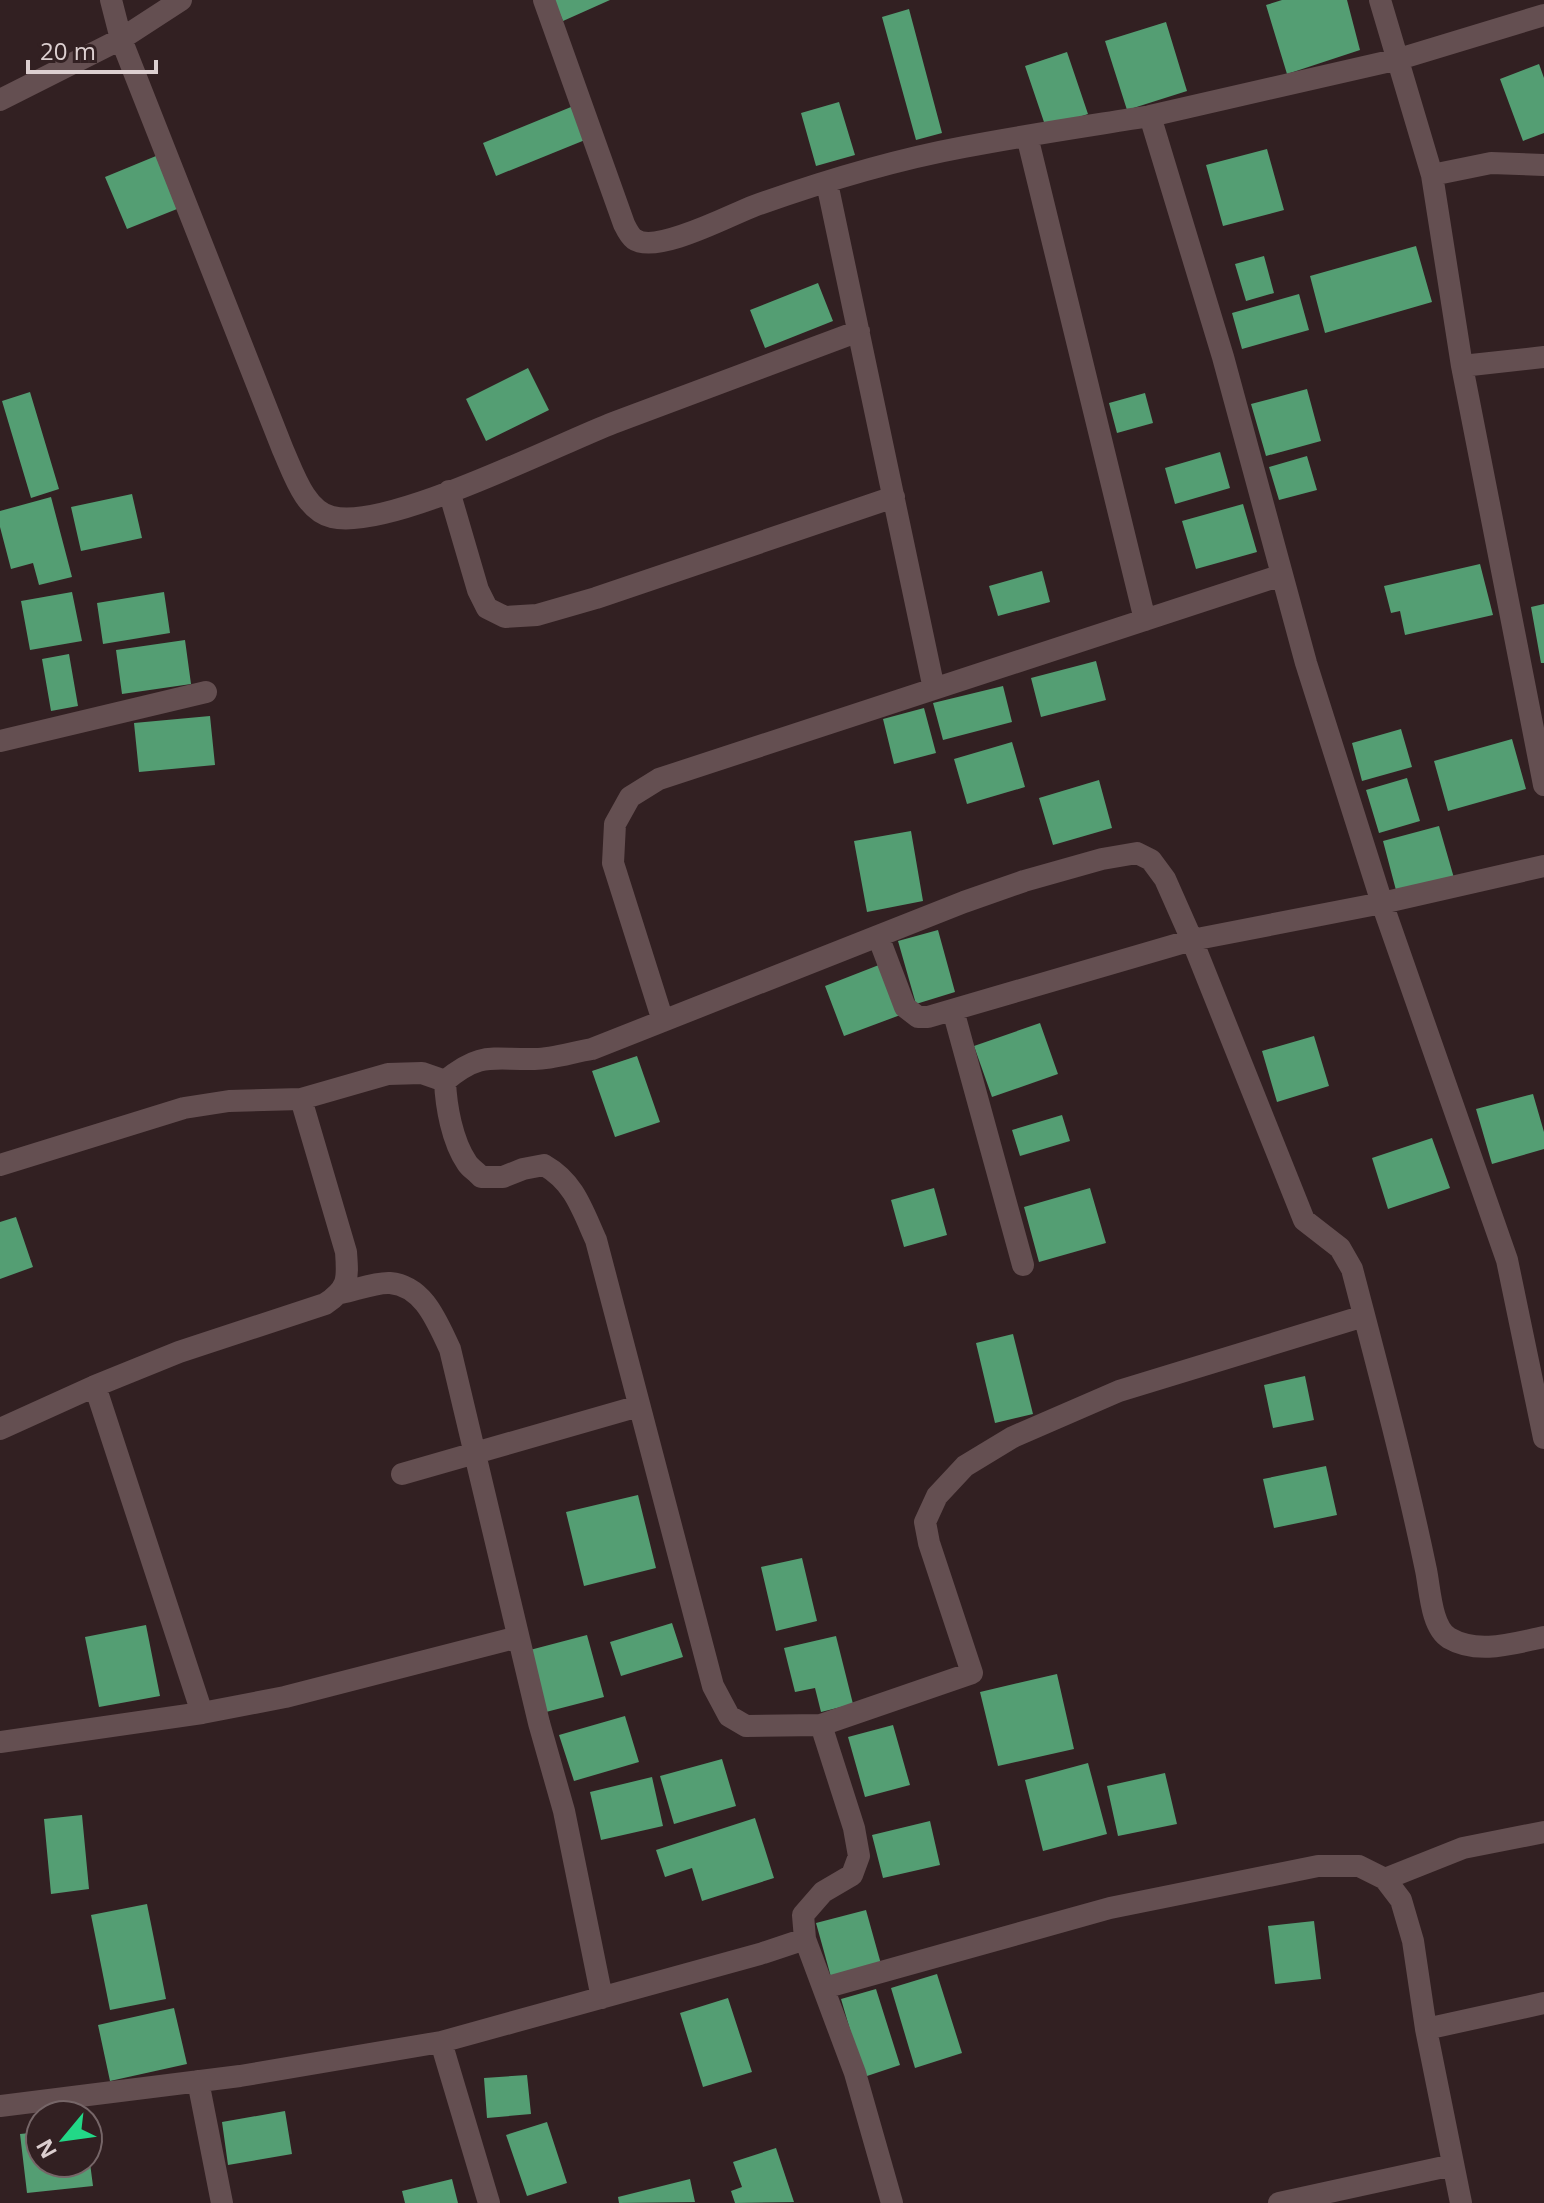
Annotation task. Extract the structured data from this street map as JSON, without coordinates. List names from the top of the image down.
{
  "scale_bar": "20 m",
  "north": "bottom left"
}
